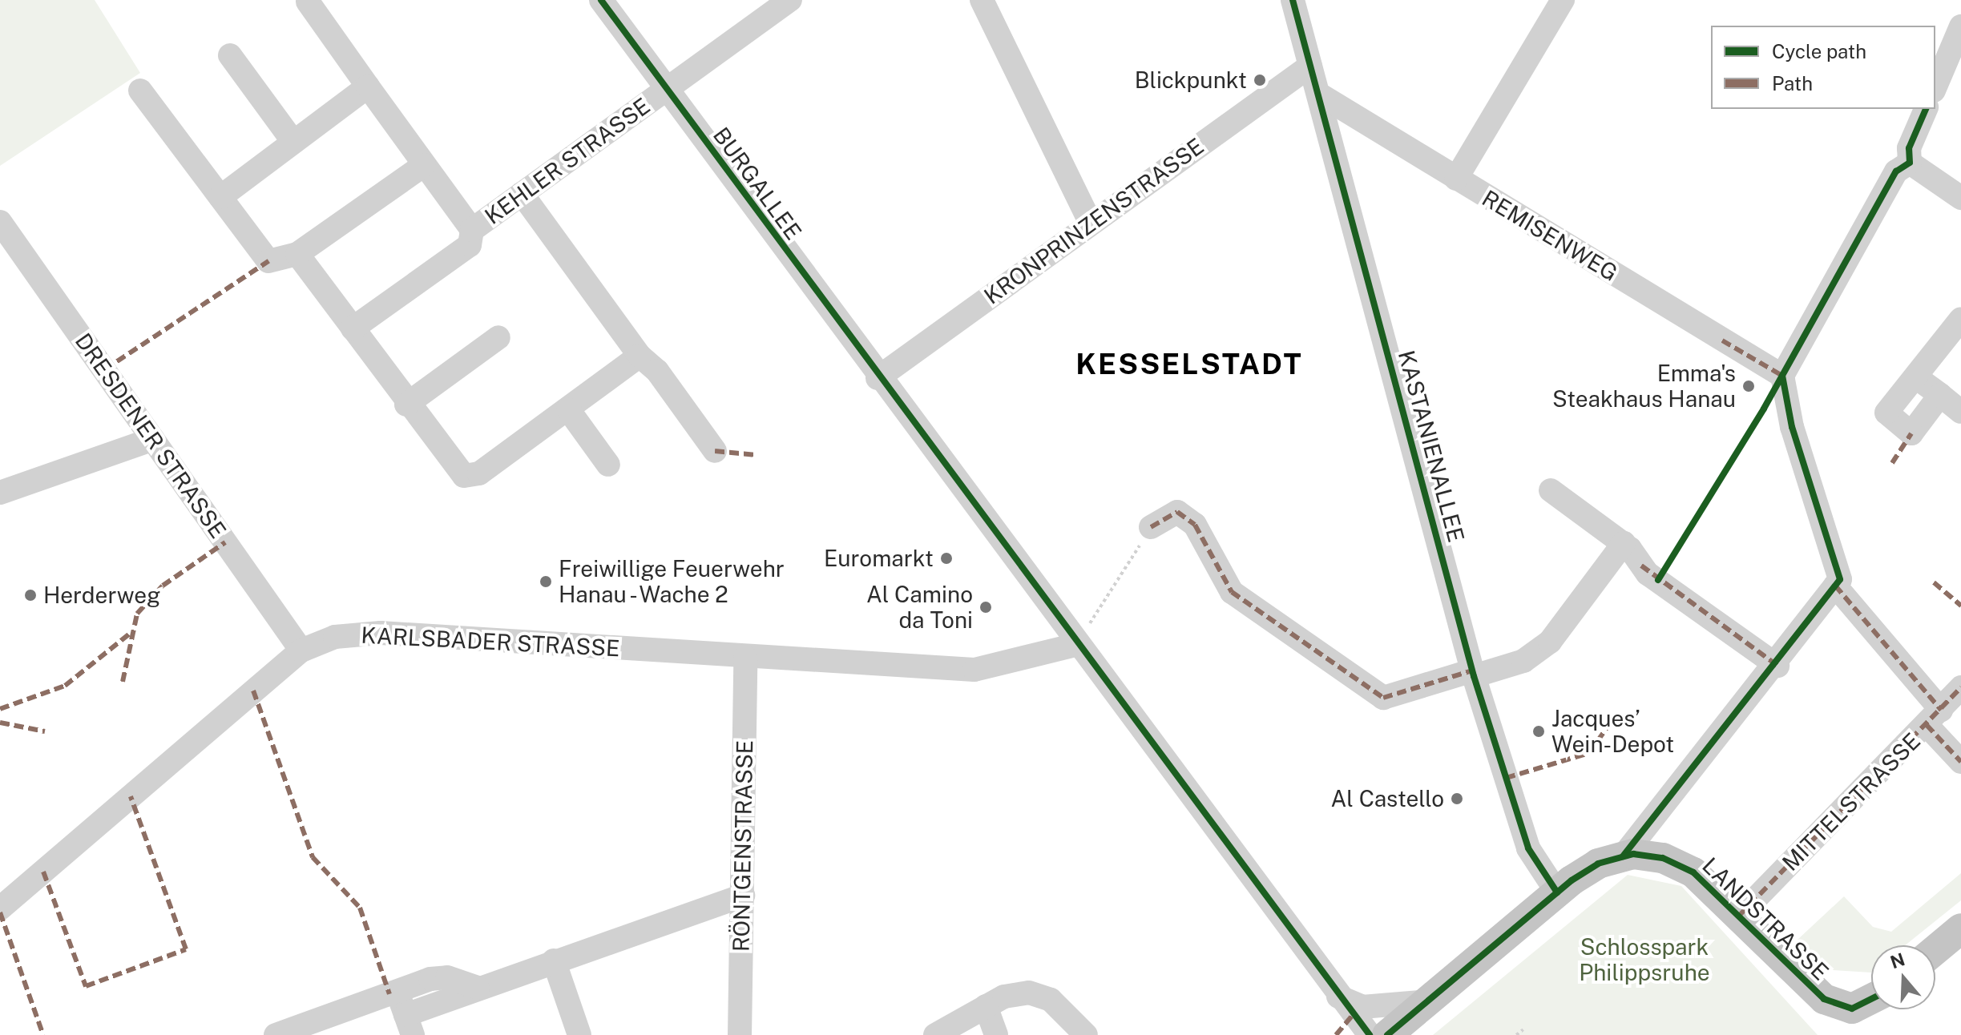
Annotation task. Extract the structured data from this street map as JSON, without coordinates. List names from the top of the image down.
{
  "streets": {
    "main road": ["LANDSTRASSE"],
    "street": [
      "KEHLER STRASSE",
      "BURGALLEE",
      "KRONPRINZENSTRASSE",
      "REMISENWEG",
      "DRESDENER STRASSE",
      "KASTANIENALLEE",
      "KARLSBADER STRASSE",
      "MITTELSTRASSE",
      "RÖNTGENSTRASSE"
    ]
  },
  "crossings": [
    ["KEHLER STRASSE", "BURGALLEE"],
    ["BURGALLEE", "KRONPRINZENSTRASSE"],
    ["BURGALLEE", "KARLSBADER STRASSE"],
    ["KRONPRINZENSTRASSE", "KASTANIENALLEE"],
    ["REMISENWEG", "KASTANIENALLEE"],
    ["DRESDENER STRASSE", "KARLSBADER STRASSE"],
    ["KASTANIENALLEE", "LANDSTRASSE"],
    ["KARLSBADER STRASSE", "RÖNTGENSTRASSE"],
    ["MITTELSTRASSE", "LANDSTRASSE"]
  ],
  "districts": ["KESSELSTADT"],
  "parks": ["Schlosspark Philippsruhe"],
  "places": [
    "Blickpunkt",
    "Emma's Steakhaus Hanau",
    "Euromarkt",
    "Freiwillige Feuerwehr Hanau - Wache 2",
    "Herderweg",
    "Al Camino da Toni",
    "Jacques’ Wein-Depot",
    "Al Castello"
  ],
  "legend": ["Cycle path", "Path"],
  "north": "top"
}
